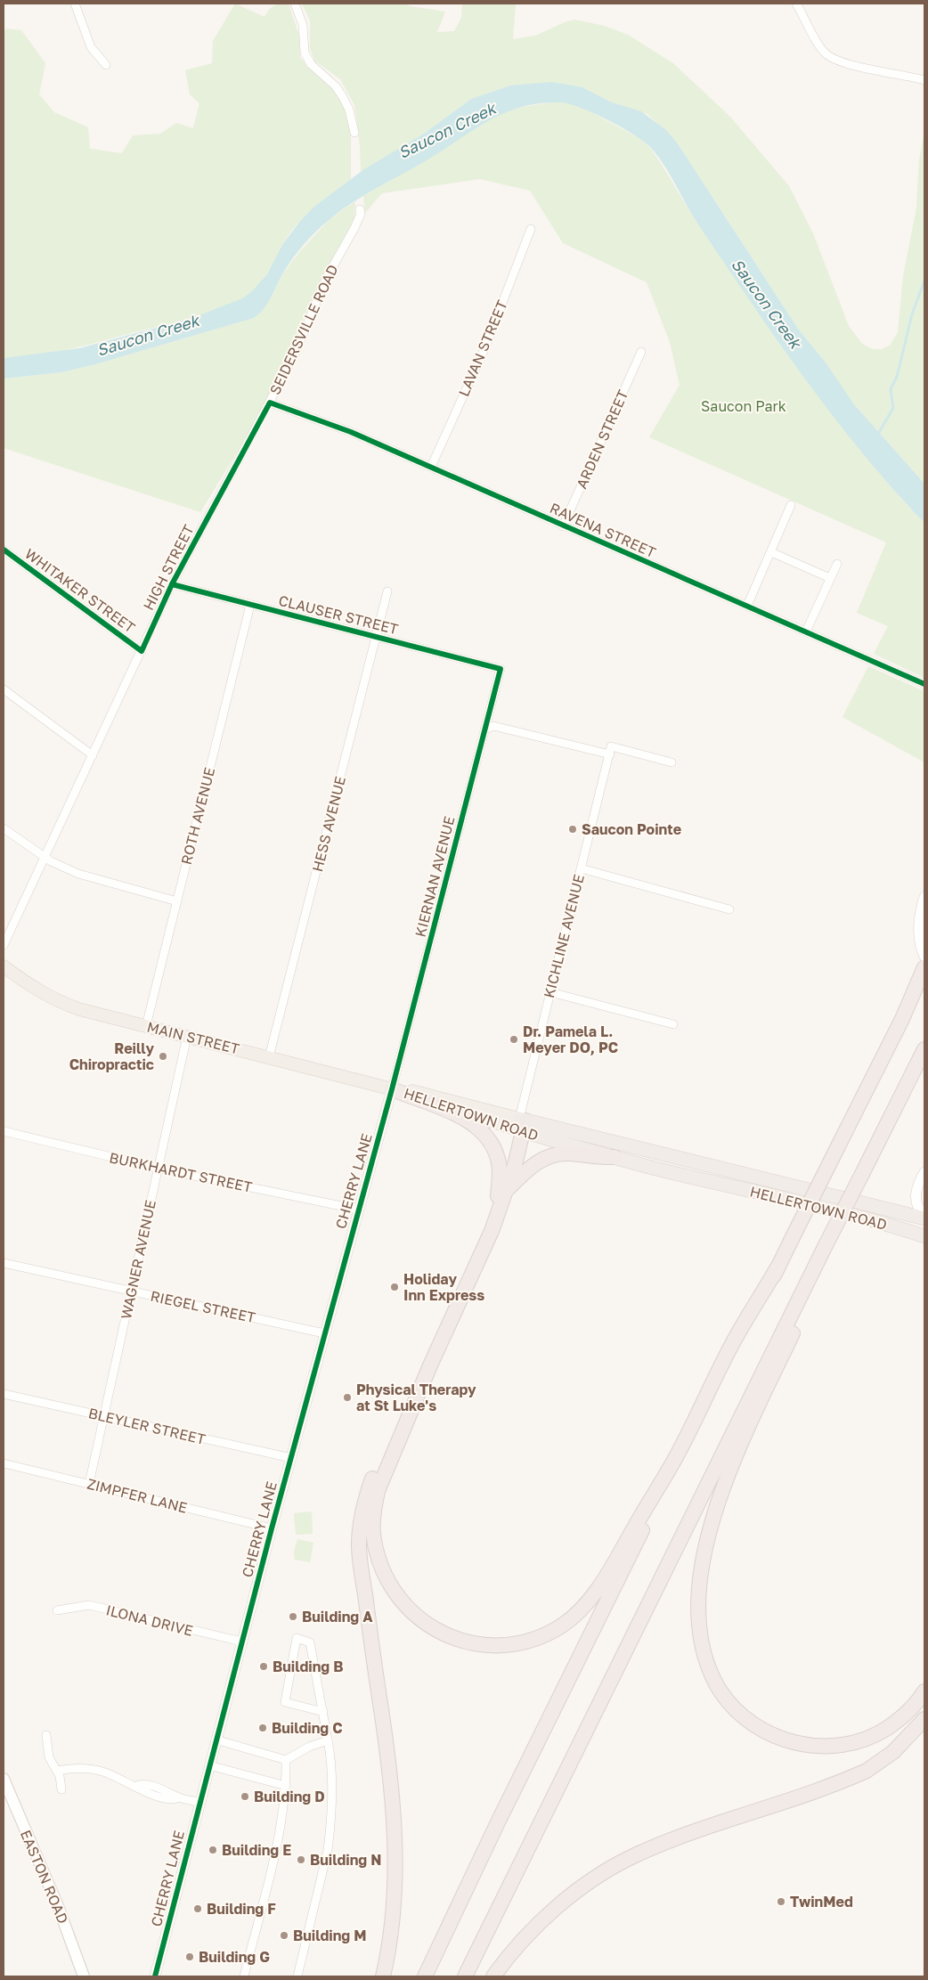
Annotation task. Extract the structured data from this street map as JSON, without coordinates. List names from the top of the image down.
{
  "streets": {
    "highway": ["HELLERTOWN ROAD"],
    "main road": ["MAIN STREET", "EASTON ROAD"],
    "street": [
      "SEIDERSVILLE ROAD",
      "LAVAN STREET",
      "ARDEN STREET",
      "RAVENA STREET",
      "HIGH STREET",
      "WHITAKER STREET",
      "CLAUSER STREET",
      "ROTH AVENUE",
      "HESS AVENUE",
      "KIERNAN AVENUE",
      "KICHLINE AVENUE",
      "BURKHARDT STREET",
      "CHERRY LANE",
      "WAGNER AVENUE",
      "RIEGEL STREET",
      "BLEYLER STREET",
      "ZIMPFER LANE",
      "ILONA DRIVE"
    ]
  },
  "crossings": [
    ["SEIDERSVILLE ROAD", "RAVENA STREET"],
    ["SEIDERSVILLE ROAD", "HIGH STREET"],
    ["LAVAN STREET", "RAVENA STREET"],
    ["ARDEN STREET", "RAVENA STREET"],
    ["HIGH STREET", "WHITAKER STREET"],
    ["HIGH STREET", "CLAUSER STREET"],
    ["CLAUSER STREET", "ROTH AVENUE"],
    ["CLAUSER STREET", "HESS AVENUE"],
    ["CLAUSER STREET", "KIERNAN AVENUE"],
    ["ROTH AVENUE", "MAIN STREET"],
    ["HESS AVENUE", "MAIN STREET"],
    ["KIERNAN AVENUE", "MAIN STREET"],
    ["KIERNAN AVENUE", "HELLERTOWN ROAD"],
    ["KIERNAN AVENUE", "CHERRY LANE"],
    ["KICHLINE AVENUE", "HELLERTOWN ROAD"],
    ["MAIN STREET", "HELLERTOWN ROAD"],
    ["MAIN STREET", "CHERRY LANE"],
    ["MAIN STREET", "WAGNER AVENUE"],
    ["HELLERTOWN ROAD", "CHERRY LANE"],
    ["BURKHARDT STREET", "CHERRY LANE"],
    ["BURKHARDT STREET", "WAGNER AVENUE"],
    ["CHERRY LANE", "RIEGEL STREET"],
    ["CHERRY LANE", "BLEYLER STREET"],
    ["CHERRY LANE", "ZIMPFER LANE"],
    ["CHERRY LANE", "ILONA DRIVE"],
    ["WAGNER AVENUE", "RIEGEL STREET"],
    ["WAGNER AVENUE", "BLEYLER STREET"],
    ["WAGNER AVENUE", "ZIMPFER LANE"]
  ],
  "water": ["Saucon Creek"],
  "parks": ["Saucon Park"],
  "places": [
    "Saucon Pointe",
    "Dr. Pamela L. Meyer DO, PC",
    "Reilly Chiropractic",
    "Holiday Inn Express",
    "Physical Therapy at St Luke's",
    "Building A",
    "Building B",
    "Building C",
    "Building D",
    "Building E",
    "Building N",
    "TwinMed",
    "Building F",
    "Building M",
    "Building G"
  ]
}
